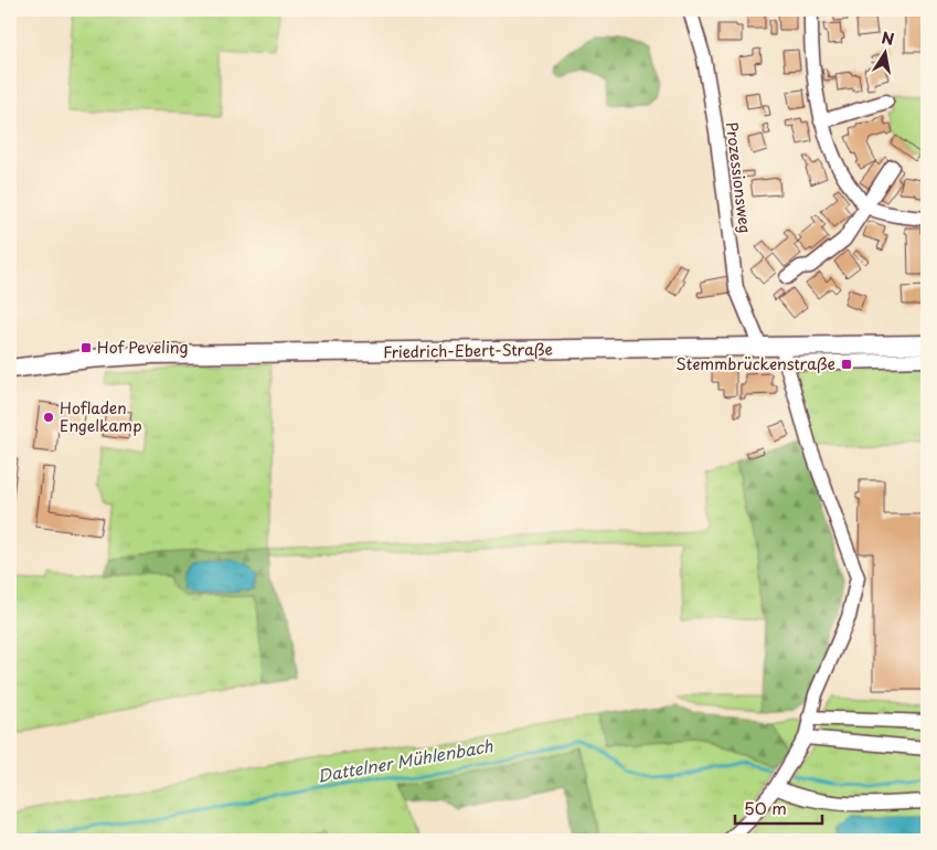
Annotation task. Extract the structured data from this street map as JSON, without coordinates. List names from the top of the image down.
{
  "streets": {
    "main road": ["Friedrich-Ebert-Straße"],
    "street": ["Prozessionsweg"]
  },
  "crossings": [
    ["Prozessionsweg", "Friedrich-Ebert-Straße"]
  ],
  "water": ["Dattelner Mühlenbach"],
  "places": {
    "transit": ["Hof Peveling", "Stemmbrückenstraße"],
    "other": ["Hofladen Engelkamp"]
  },
  "scale_bar": "50 m",
  "north": "top"
}
